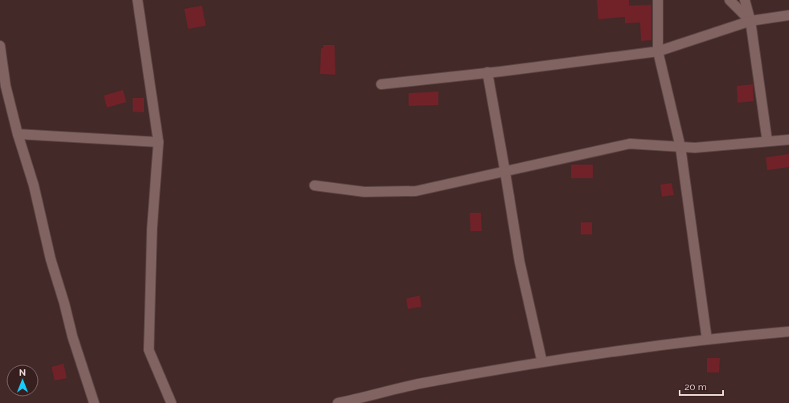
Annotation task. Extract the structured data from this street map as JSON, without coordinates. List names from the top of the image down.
{
  "scale_bar": "20 m",
  "north": "top"
}
